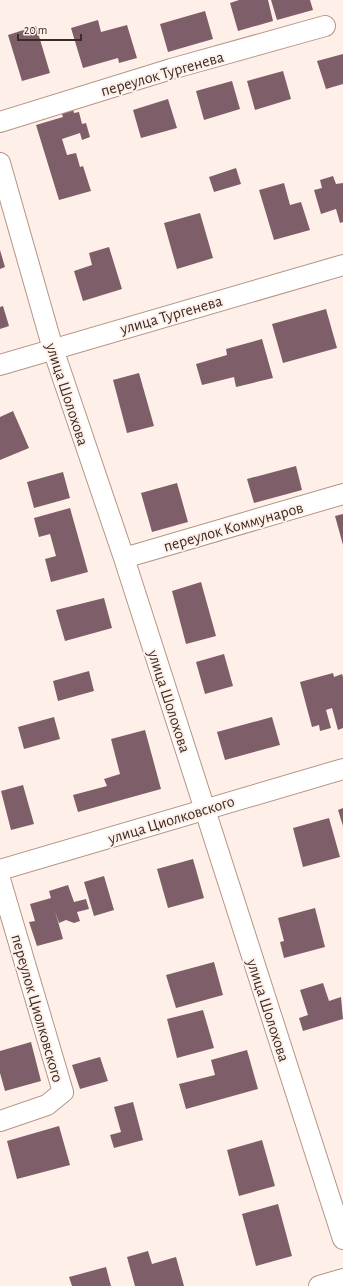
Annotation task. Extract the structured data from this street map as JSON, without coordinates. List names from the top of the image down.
{
  "streets": {
    "street": [
      "переулок Тургенева",
      "улица Тургенева",
      "улица Шолохова",
      "переулок Коммунаров",
      "улица Циолковского",
      "переулок Циолковского"
    ]
  },
  "crossings": [
    ["улица Тургенева", "улица Шолохова"],
    ["улица Шолохова", "переулок Коммунаров"],
    ["улица Шолохова", "улица Циолковского"]
  ],
  "scale_bar": "20 m"
}
